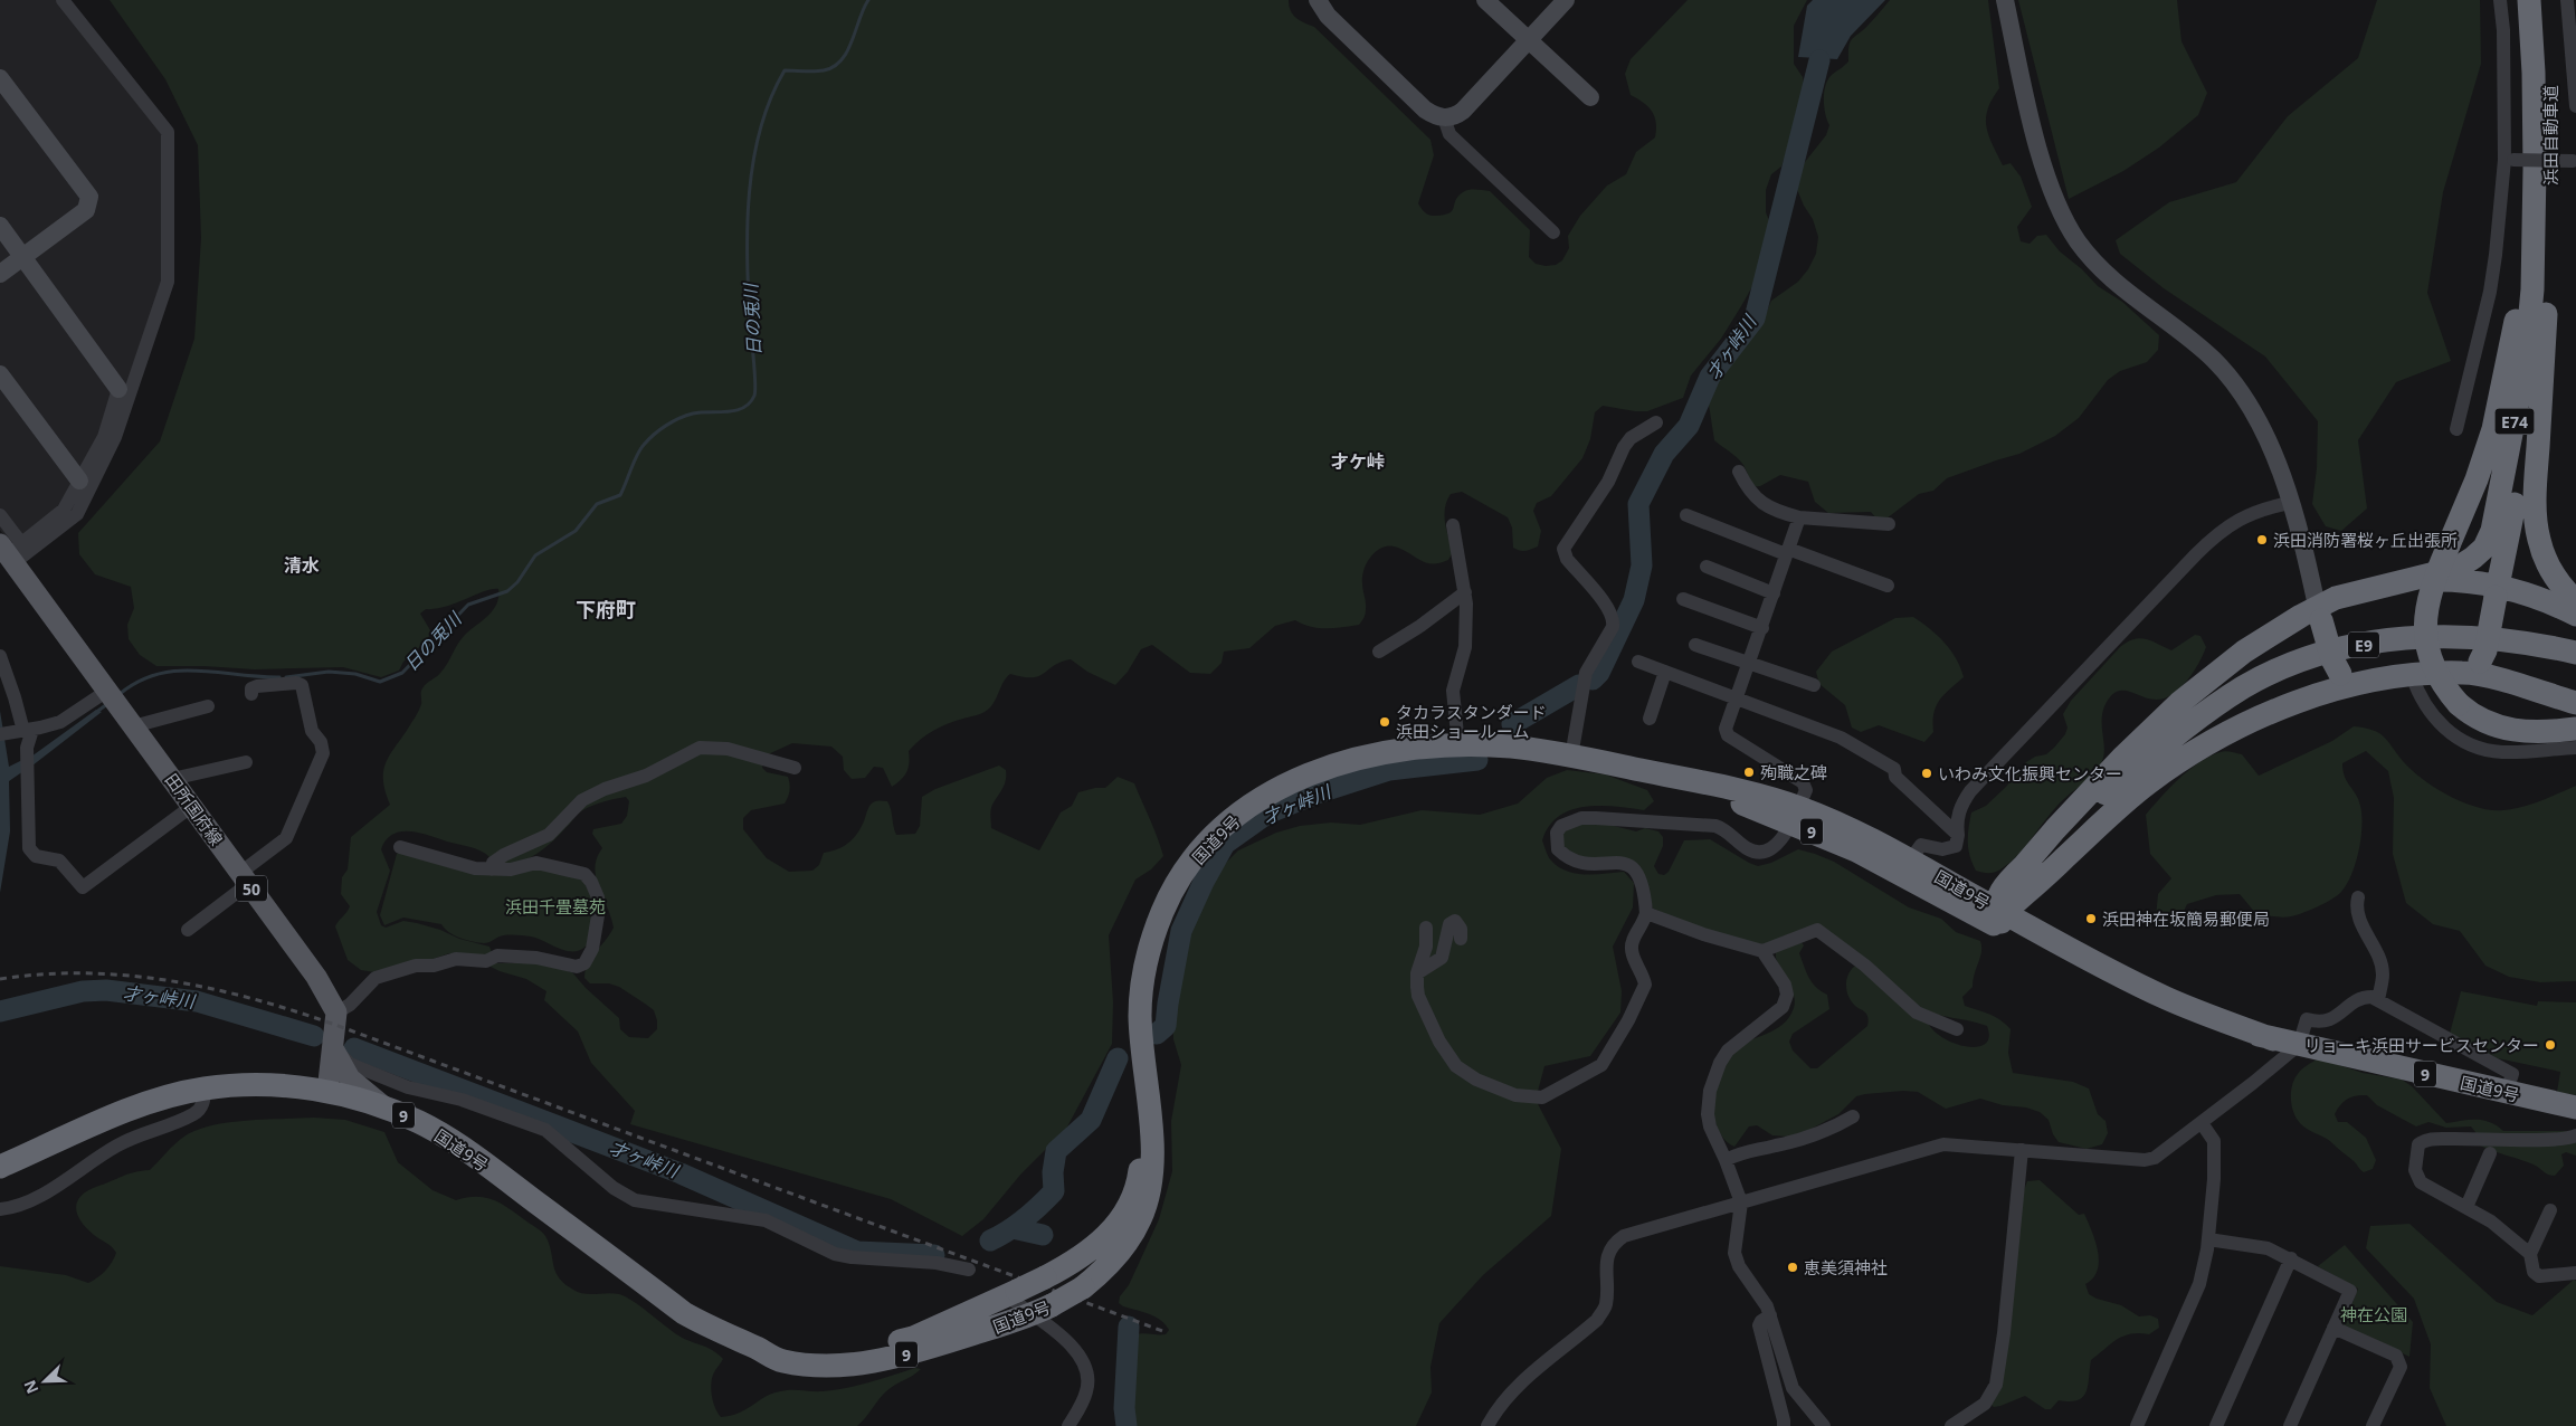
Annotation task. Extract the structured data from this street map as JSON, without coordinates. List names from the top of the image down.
{
  "streets": {
    "highway": [
      "浜田自動車道",
      "E74",
      "E9",
      "9",
      "国道9号"
    ],
    "main road": ["田所国府線", "50"]
  },
  "crossings": [
    ["浜田自動車道", "E74"],
    ["E9", "国道9号"]
  ],
  "districts": ["才ケ峠", "清水", "下府町"],
  "water": ["日の兎川", "才ヶ峠川"],
  "parks": ["浜田千畳墓苑", "神在公園"],
  "places": [
    "浜田消防署桜ヶ丘出張所",
    "タカラスタンダード 浜田ショールーム",
    "殉職之碑",
    "いわみ文化振興センター",
    "浜田神在坂簡易郵便局",
    "リョーキ浜田サービスセンター",
    "恵美須神社"
  ],
  "north": "bottom left"
}
